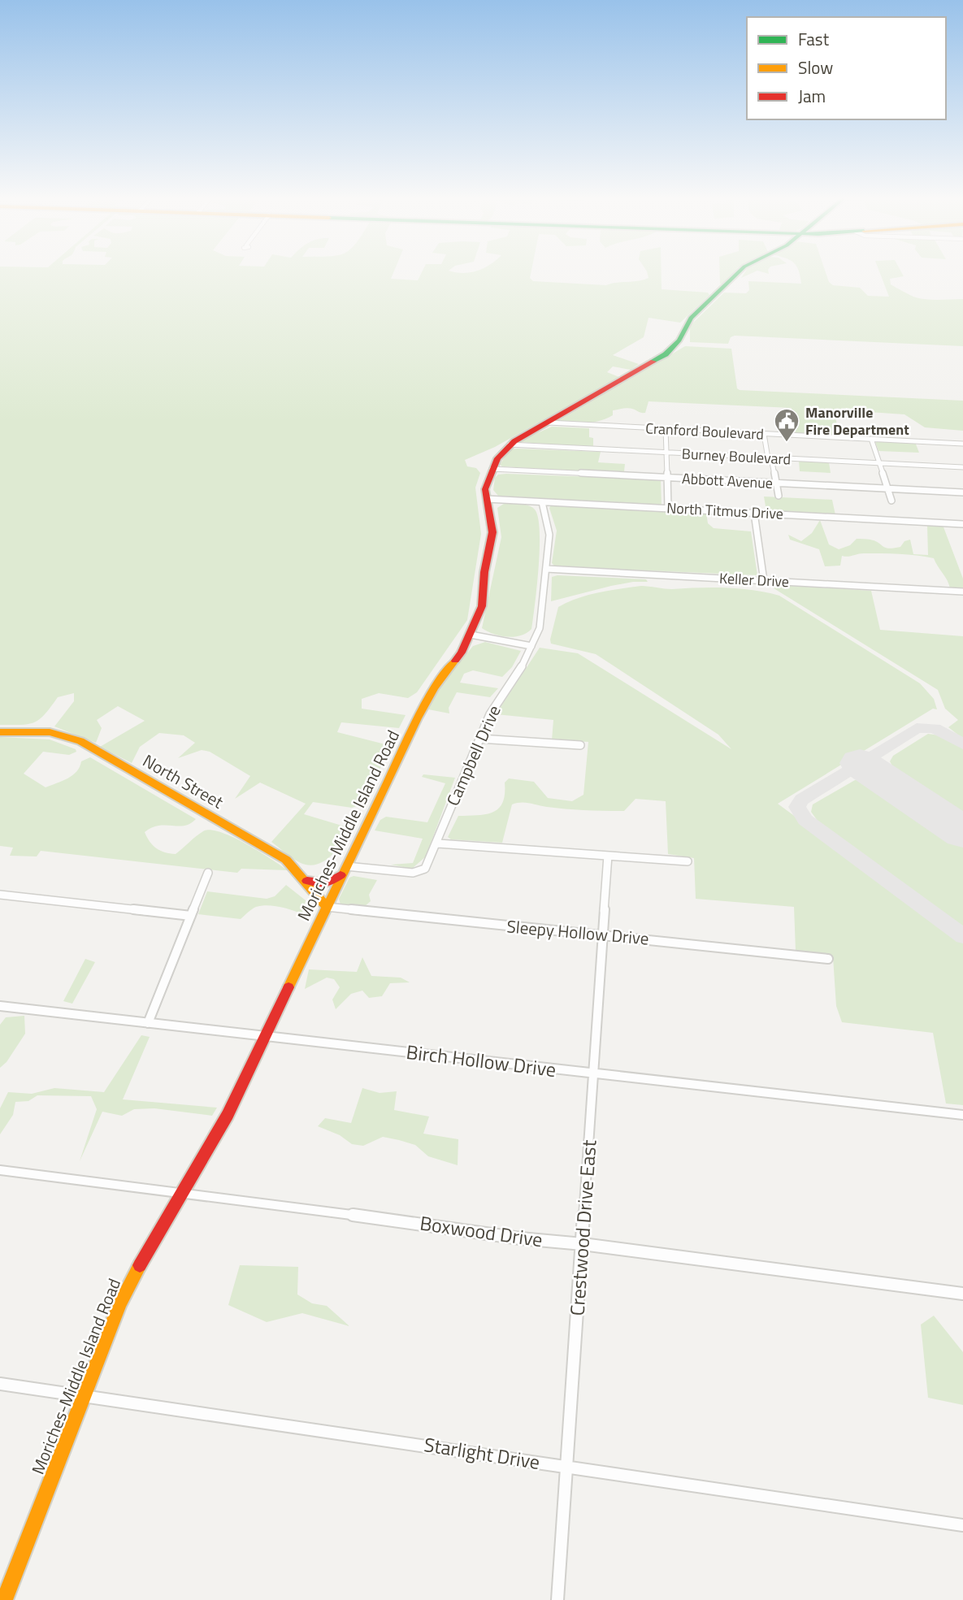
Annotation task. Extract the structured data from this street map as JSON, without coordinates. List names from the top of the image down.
{
  "streets": {
    "main road": ["North Street", "Moriches-Middle Island Road"],
    "street": [
      "Cranford Boulevard",
      "Burney Boulevard",
      "Abbott Avenue",
      "North Titmus Drive",
      "Keller Drive",
      "Campbell Drive",
      "Sleepy Hollow Drive",
      "Birch Hollow Drive",
      "Crestwood Drive East",
      "Boxwood Drive",
      "Starlight Drive"
    ]
  },
  "crossings": [
    ["Cranford Boulevard", "Moriches-Middle Island Road"],
    ["Burney Boulevard", "Moriches-Middle Island Road"],
    ["Abbott Avenue", "Moriches-Middle Island Road"],
    ["North Titmus Drive", "Campbell Drive"],
    ["North Titmus Drive", "Moriches-Middle Island Road"],
    ["Keller Drive", "Campbell Drive"],
    ["Campbell Drive", "Moriches-Middle Island Road"],
    ["North Street", "Moriches-Middle Island Road"],
    ["North Street", "Sleepy Hollow Drive"],
    ["Moriches-Middle Island Road", "Sleepy Hollow Drive"],
    ["Moriches-Middle Island Road", "Birch Hollow Drive"],
    ["Moriches-Middle Island Road", "Boxwood Drive"],
    ["Moriches-Middle Island Road", "Starlight Drive"],
    ["Sleepy Hollow Drive", "Crestwood Drive East"],
    ["Birch Hollow Drive", "Crestwood Drive East"],
    ["Crestwood Drive East", "Boxwood Drive"],
    ["Crestwood Drive East", "Starlight Drive"]
  ],
  "places": {
    "public building": ["Manorville Fire Department"]
  },
  "legend": ["Fast", "Slow", "Jam"]
}
